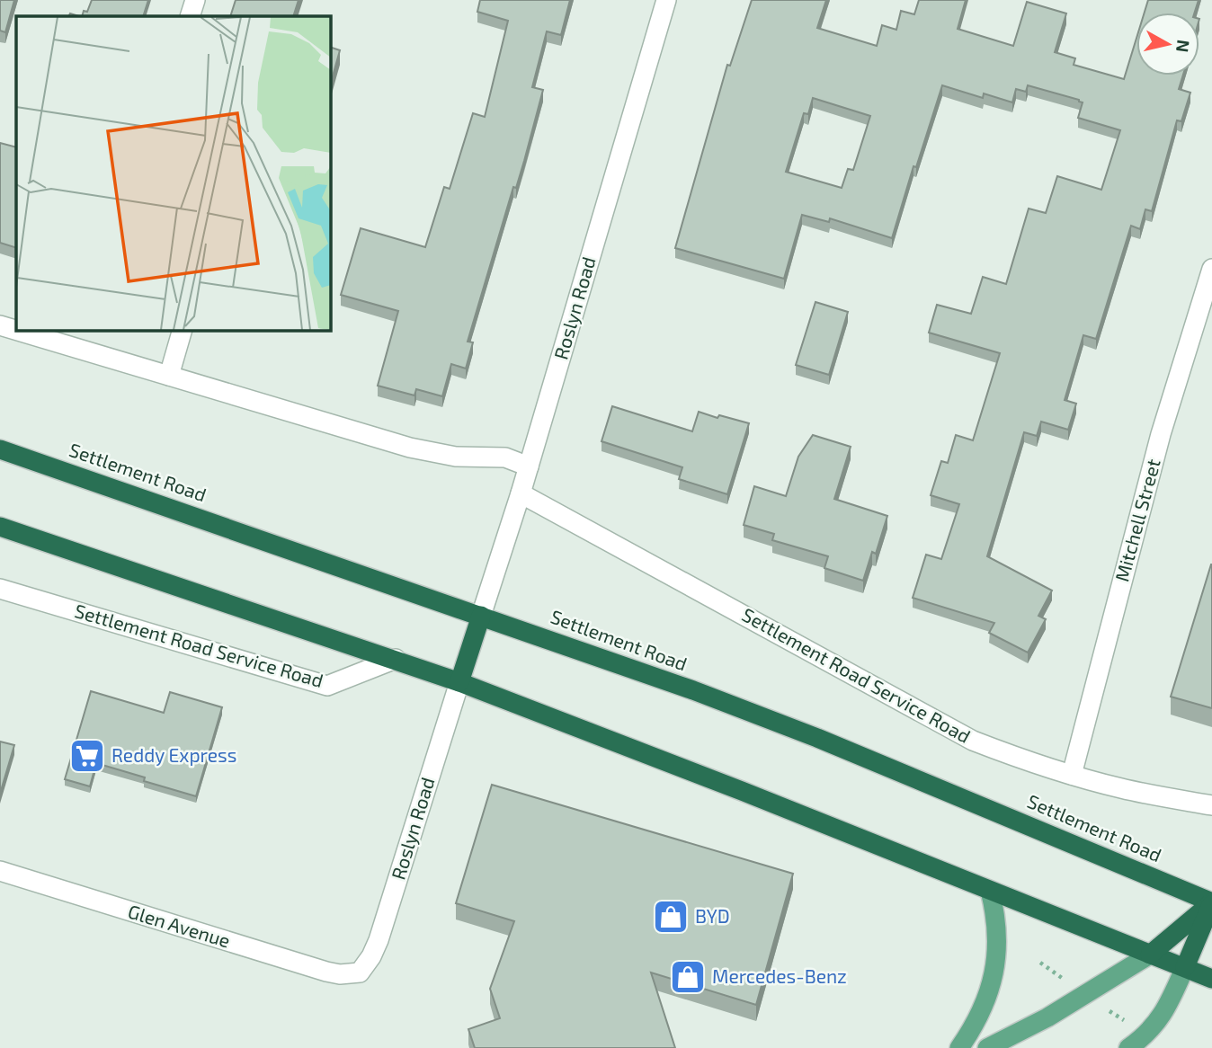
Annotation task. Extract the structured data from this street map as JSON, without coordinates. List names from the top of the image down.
{
  "streets": {
    "highway": ["Settlement Road"],
    "street": [
      "Roslyn Road",
      "Mitchell Street",
      "Settlement Road Service Road",
      "Glen Avenue"
    ]
  },
  "crossings": [
    ["Roslyn Road", "Settlement Road"],
    ["Roslyn Road", "Settlement Road Service Road"],
    ["Roslyn Road", "Glen Avenue"],
    ["Mitchell Street", "Settlement Road Service Road"]
  ],
  "places": {
    "supermarket": ["Reddy Express"],
    "shop": ["BYD", "Mercedes-Benz"]
  },
  "north": "right"
}
